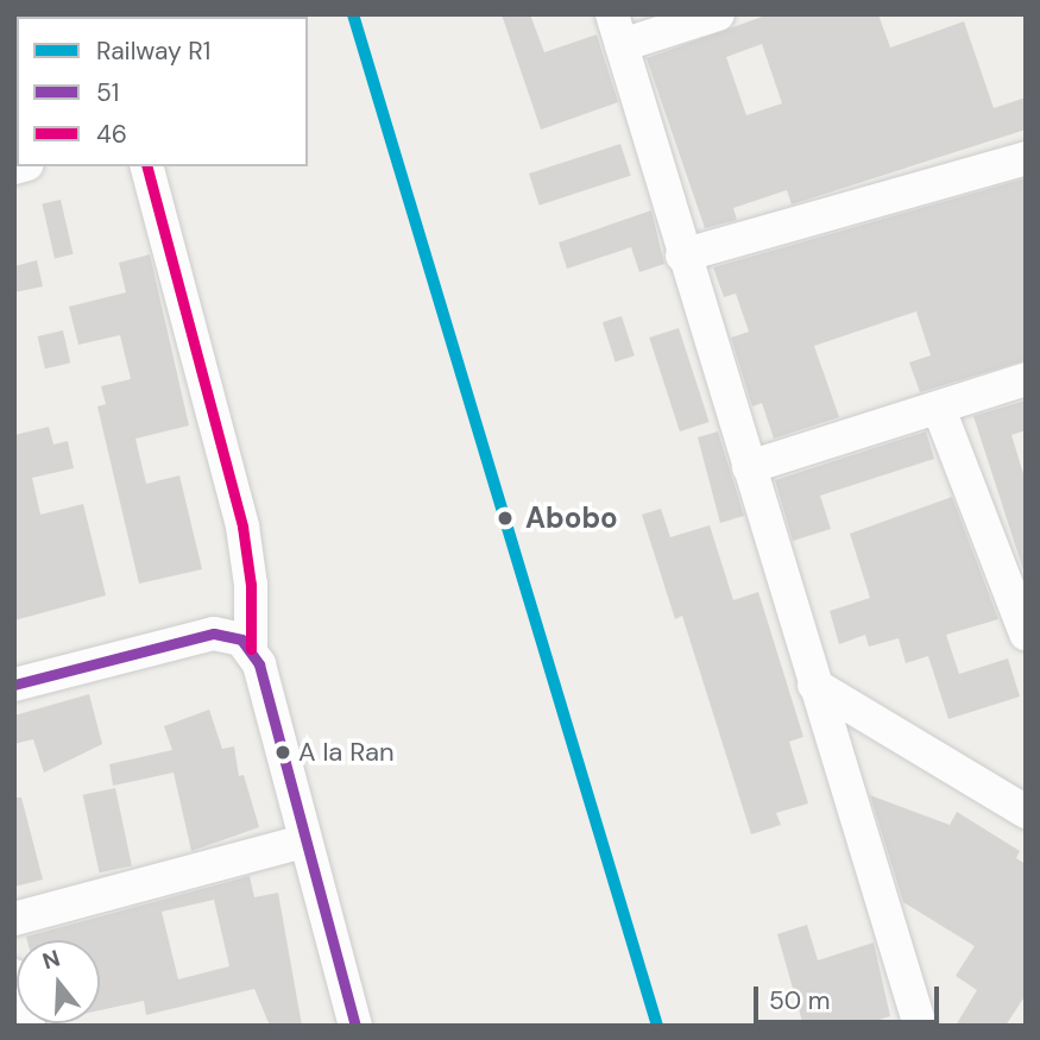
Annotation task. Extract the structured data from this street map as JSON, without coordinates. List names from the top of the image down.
{
  "places": ["Abobo", "A la Ran"],
  "lines": ["rail line R1", "transit line 46", "transit line 51"],
  "legend": ["Railway R1", "51", "46"],
  "scale_bar": "50 m",
  "north": "top"
}
